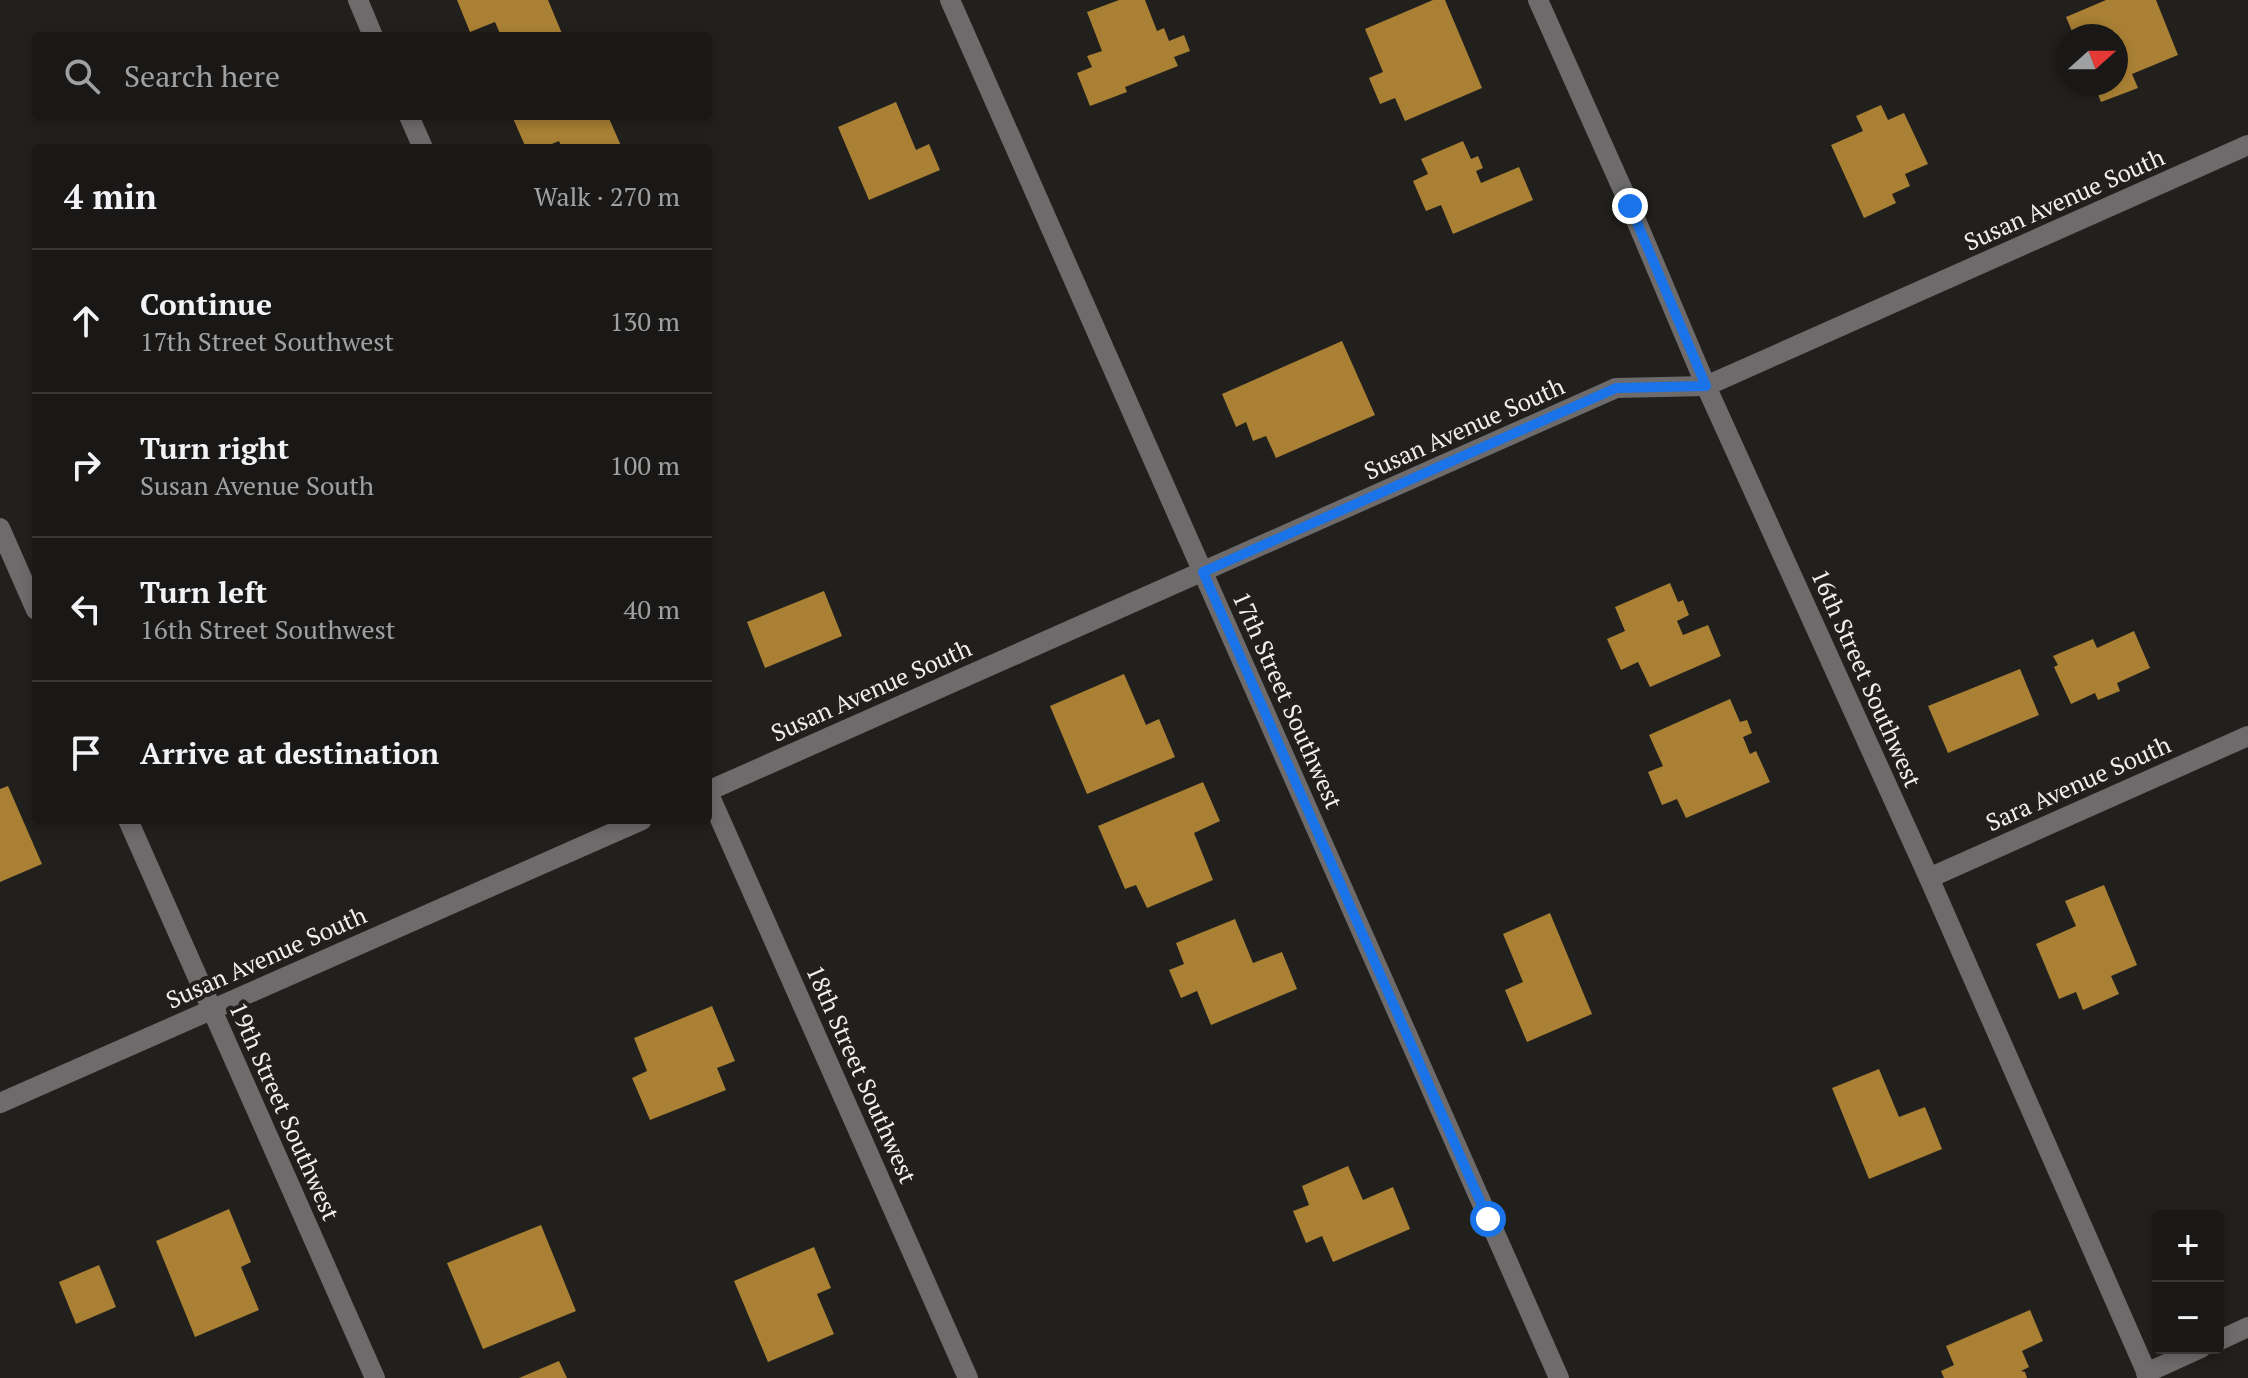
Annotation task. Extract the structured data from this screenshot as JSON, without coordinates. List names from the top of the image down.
{
  "streets": {
    "street": [
      "Susan Avenue South",
      "16th Street Southwest",
      "17th Street Southwest",
      "Sara Avenue South",
      "18th Street Southwest",
      "19th Street Southwest"
    ]
  },
  "crossings": [
    ["Susan Avenue South", "16th Street Southwest"],
    ["Susan Avenue South", "17th Street Southwest"],
    ["Susan Avenue South", "19th Street Southwest"],
    ["16th Street Southwest", "Sara Avenue South"]
  ],
  "north": "right",
  "page": {
    "search": "Search here",
    "heading": ["4 min", "Walk · 270 m"],
    "list": [
      ["Continue", "17th Street Southwest", "130 m"],
      ["Turn right", "Susan Avenue South", "100 m"],
      ["Turn left", "16th Street Southwest", "40 m"],
      "Arrive at destination"
    ],
    "map_buttons": ["+", "−"]
  }
}
